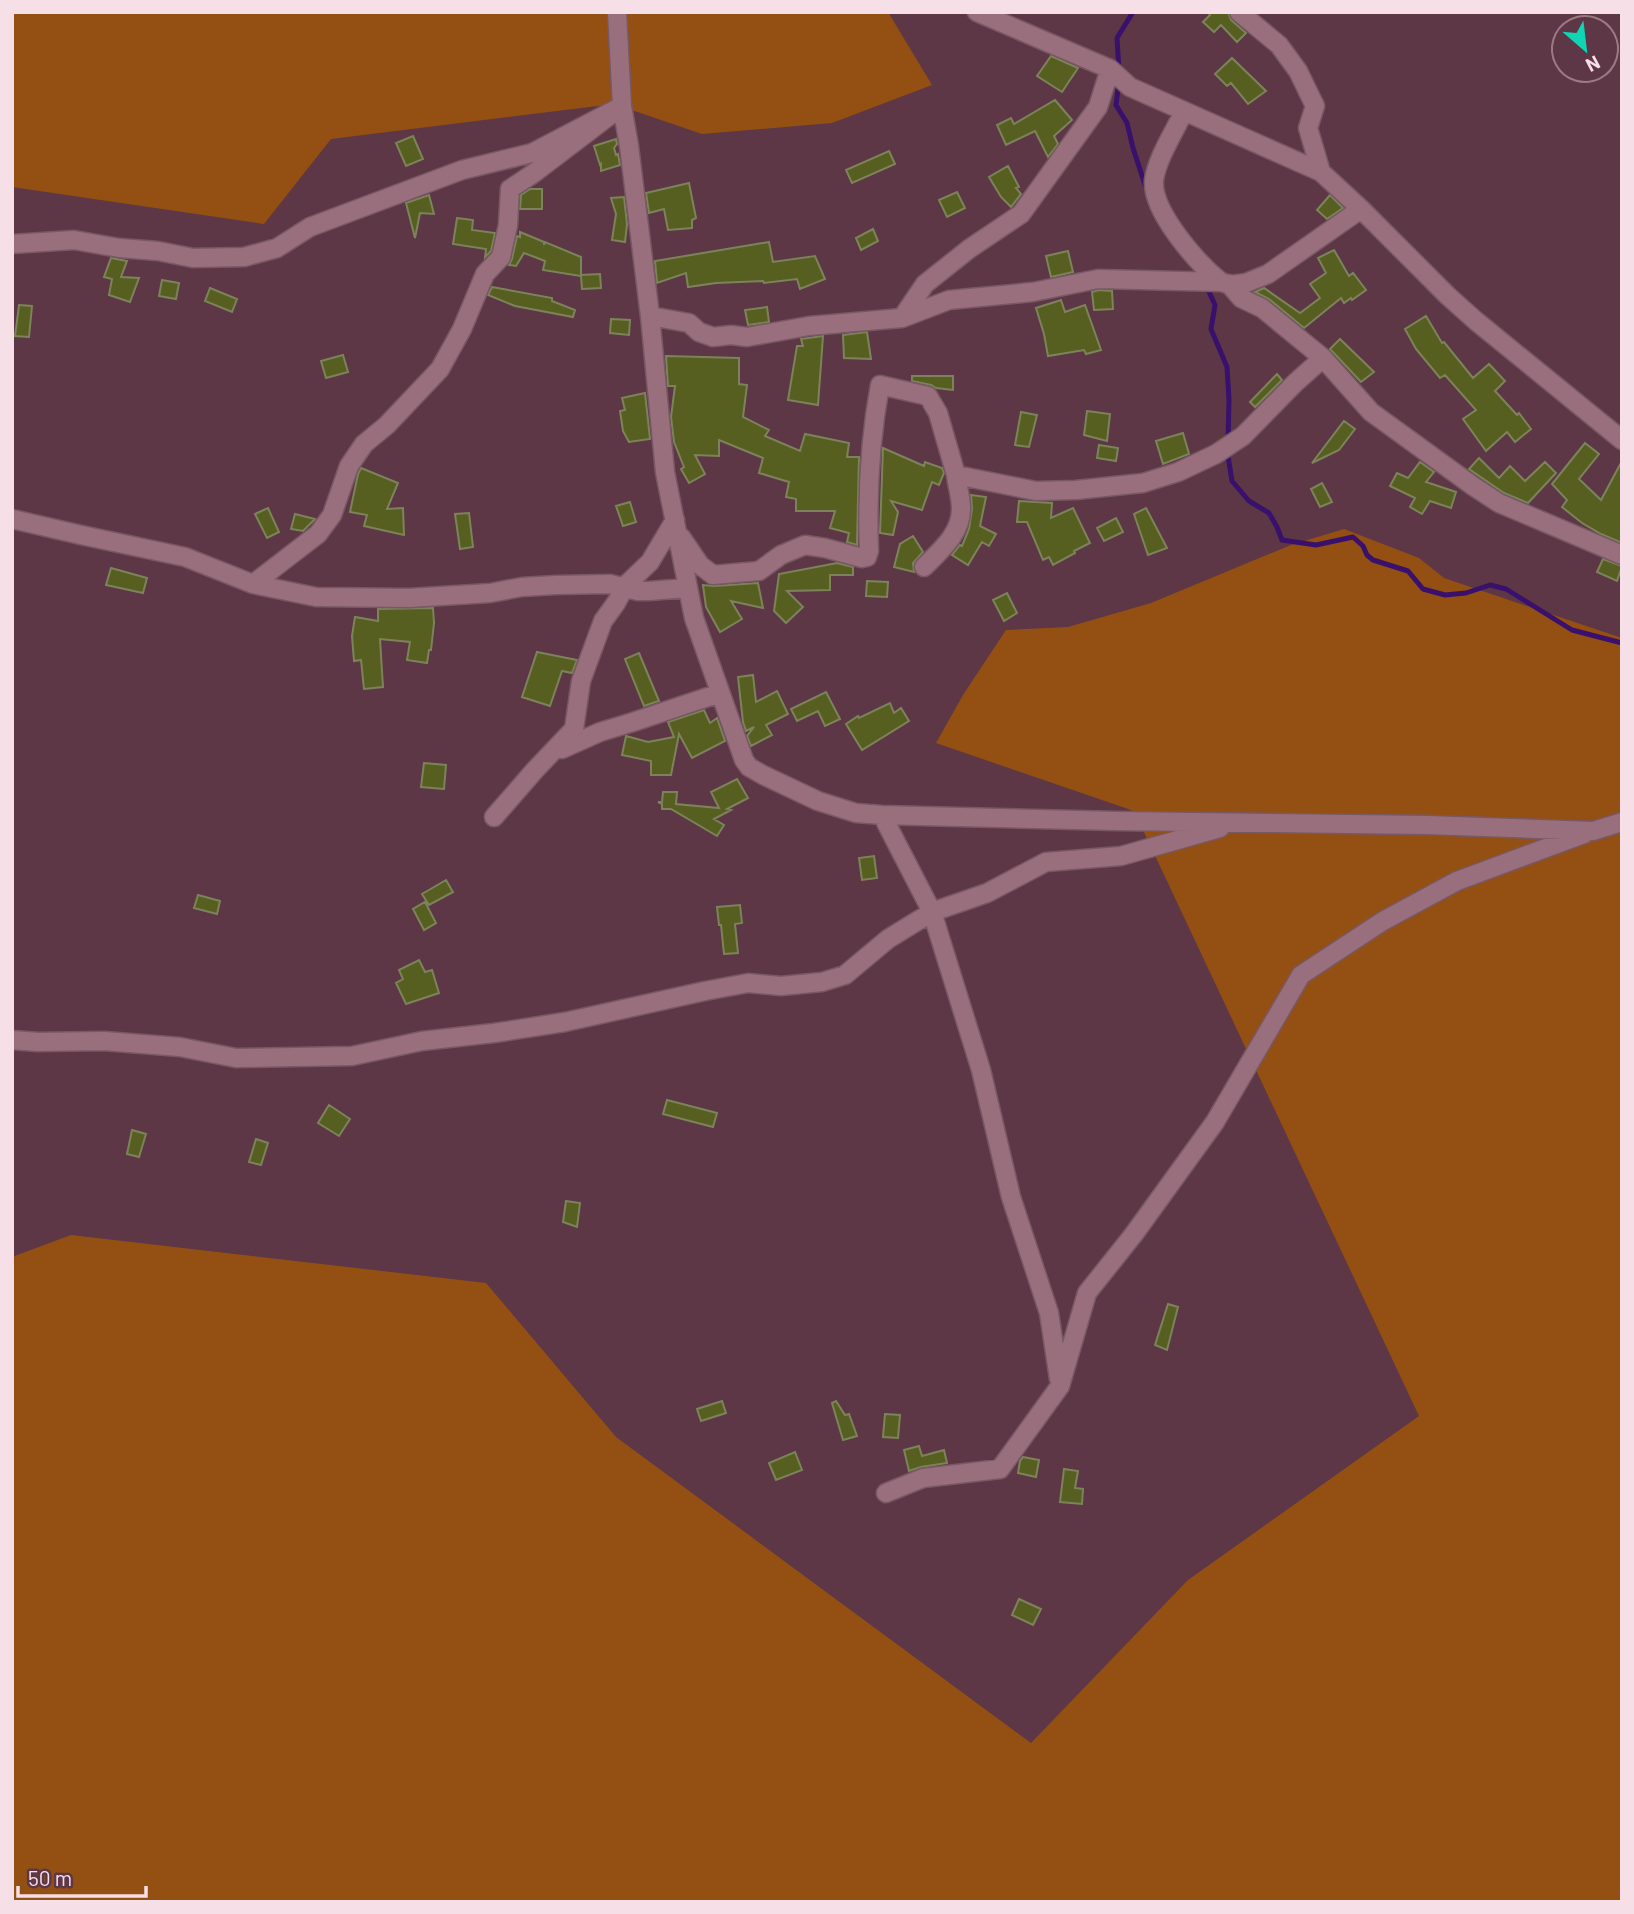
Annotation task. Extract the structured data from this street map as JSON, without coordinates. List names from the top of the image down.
{
  "scale_bar": "50 m",
  "north": "bottom right"
}
